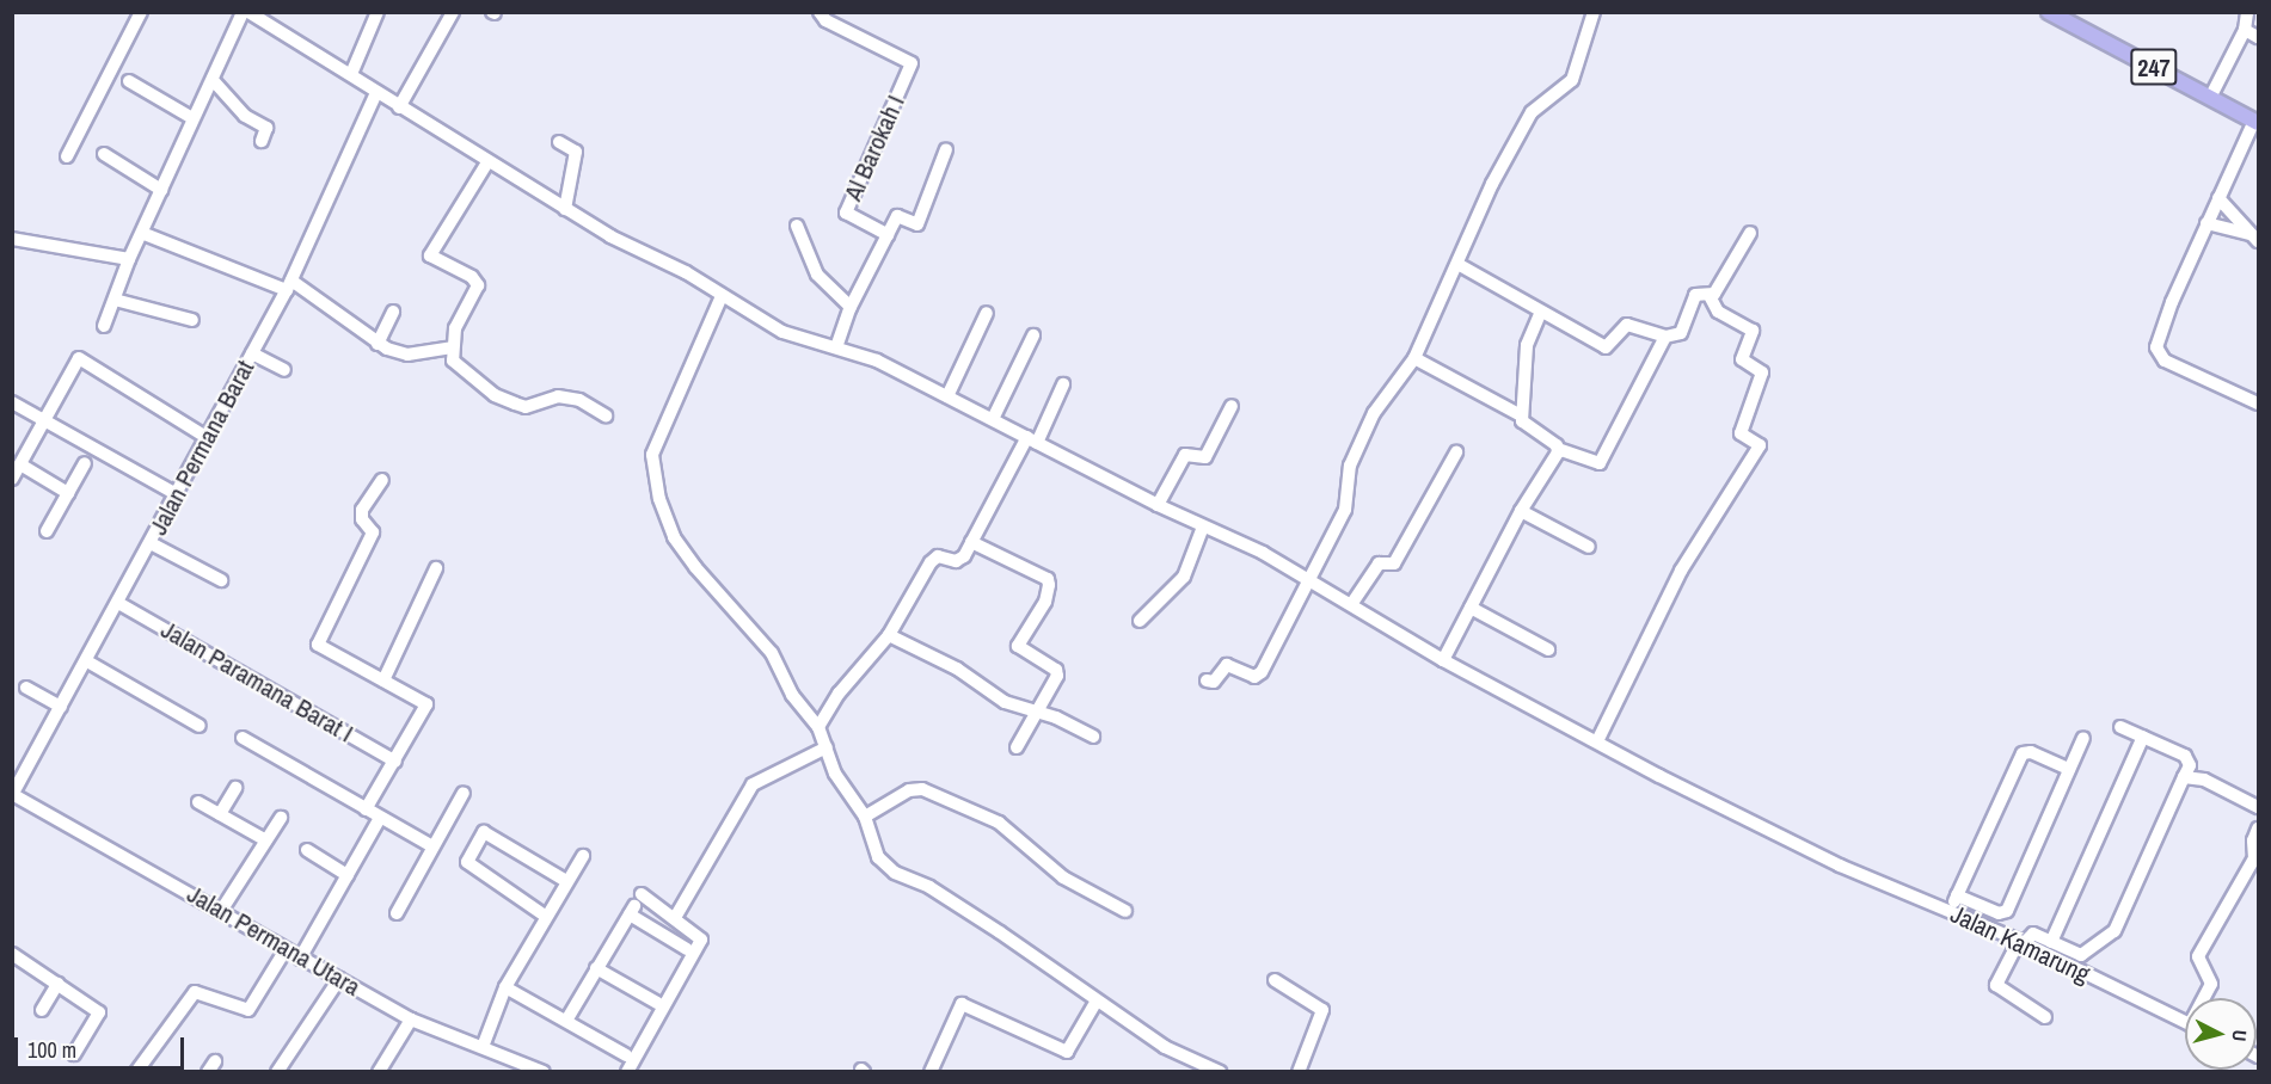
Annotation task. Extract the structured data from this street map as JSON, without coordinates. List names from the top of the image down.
{
  "streets": {
    "main road": ["247"],
    "street": [
      "Al Barokah I",
      "Jalan Permana Barat",
      "Jalan Paramana Barat I",
      "Jalan Permana Utara",
      "Jalan Kamarung"
    ]
  },
  "crossings": [
    ["Jalan Permana Barat", "Jalan Paramana Barat I"],
    ["Jalan Permana Barat", "Jalan Permana Utara"],
    ["Jalan Permana Barat", "Jalan Kamarung"]
  ],
  "scale_bar": "100 m",
  "north": "right"
}
